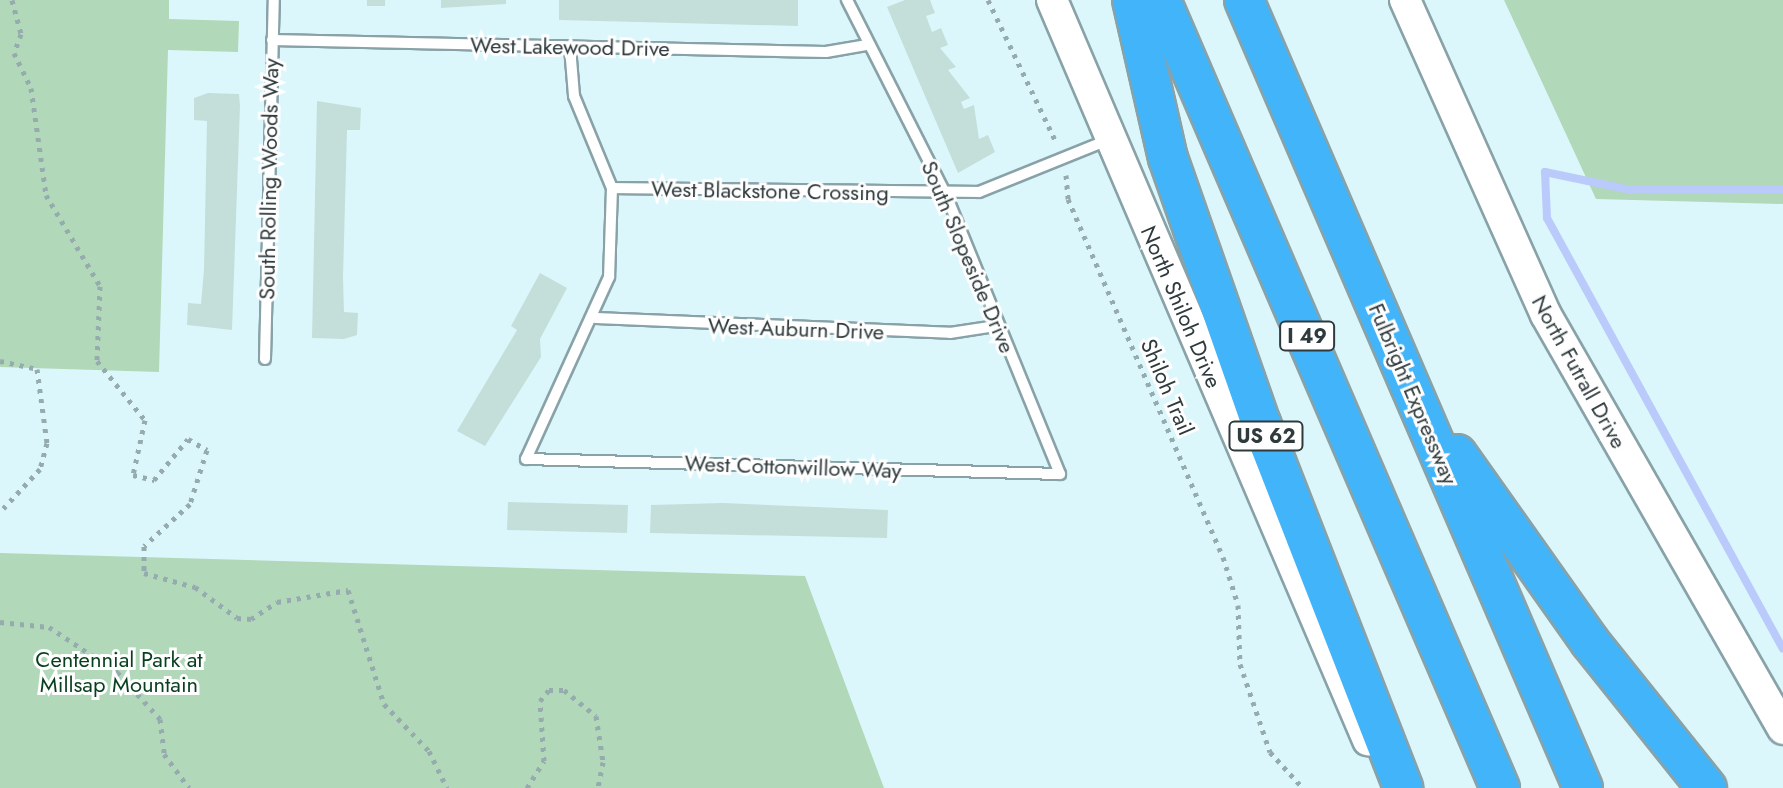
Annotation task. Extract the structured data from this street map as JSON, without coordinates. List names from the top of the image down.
{
  "streets": {
    "highway": ["I 49", "Fulbright Expressway", "US 62"],
    "main road": ["North Shiloh Drive", "North Futrall Drive"],
    "lane": [
      "West Lakewood Drive",
      "South Rolling Woods Way",
      "West Blackstone Crossing",
      "South Slopeside Drive",
      "West Auburn Drive",
      "West Cottonwillow Way"
    ],
    "path": ["Shiloh Trail"]
  },
  "crossings": [
    ["West Lakewood Drive", "South Rolling Woods Way"],
    ["West Lakewood Drive", "South Slopeside Drive"],
    ["West Blackstone Crossing", "South Slopeside Drive"],
    ["West Blackstone Crossing", "North Shiloh Drive"],
    ["West Blackstone Crossing", "Shiloh Trail"],
    ["South Slopeside Drive", "West Auburn Drive"],
    ["South Slopeside Drive", "West Cottonwillow Way"],
    ["West Auburn Drive", "West Cottonwillow Way"]
  ],
  "parks": ["Centennial Park at Millsap Mountain"]
}
